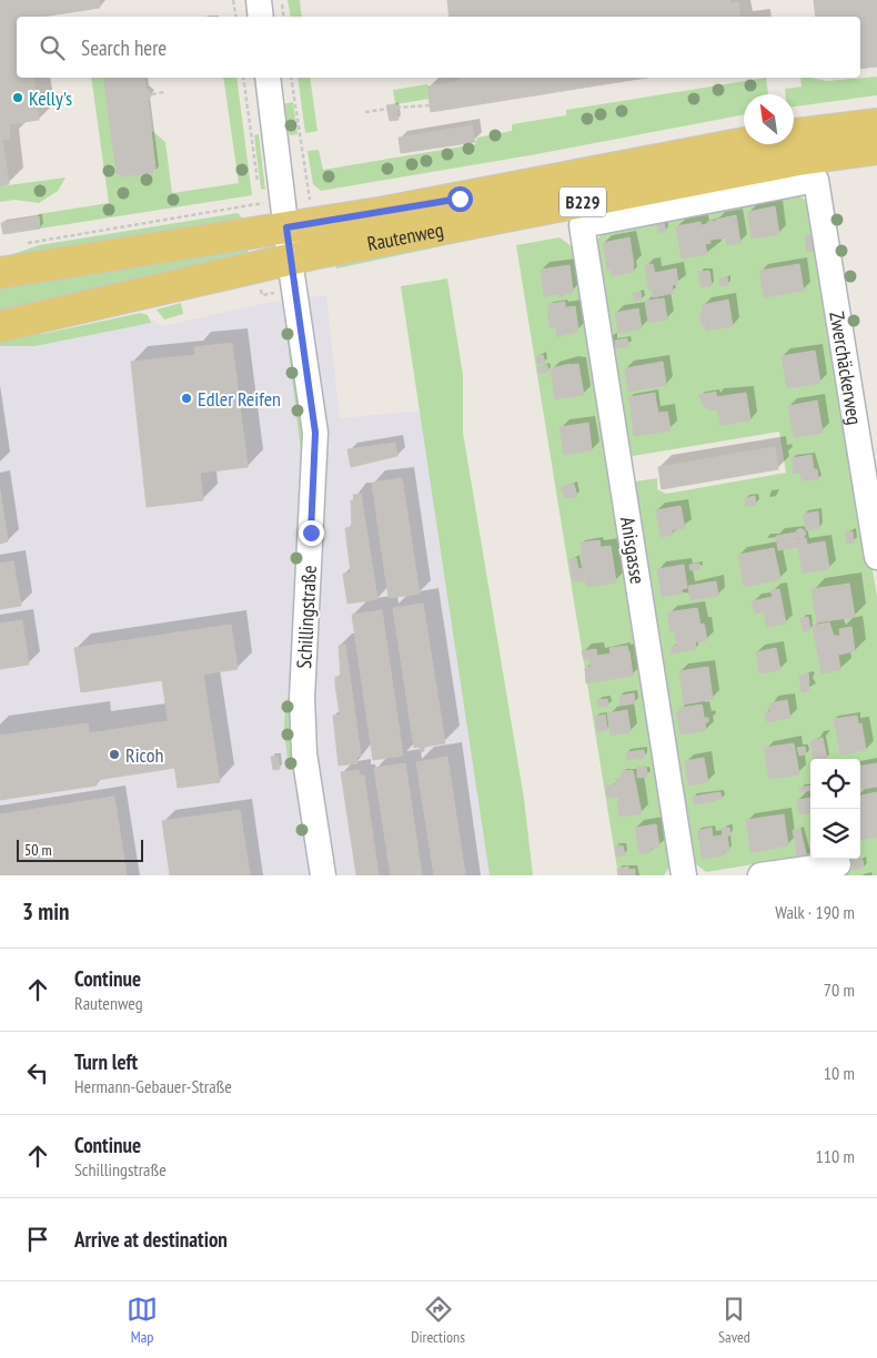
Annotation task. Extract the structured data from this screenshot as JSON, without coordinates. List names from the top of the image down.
{
  "streets": {
    "main road": ["B229", "Rautenweg"],
    "street": ["Zwerchäckerweg", "Anisgasse", "Schillingstraße"]
  },
  "crossings": [
    ["Rautenweg", "Schillingstraße"],
    ["Zwerchäckerweg", "Anisgasse"]
  ],
  "places": ["Kelly's", "Edler Reifen", "Ricoh"],
  "scale_bar": "50 m",
  "north": "top left",
  "page": {
    "search": "Search here",
    "scale": "50 m",
    "heading": ["3 min", "Walk · 190 m"],
    "list": [
      ["Continue", "Rautenweg", "70 m"],
      ["Turn left", "Hermann-Gebauer-Straße", "10 m"],
      ["Continue", "Schillingstraße", "110 m"],
      "Arrive at destination"
    ],
    "nav": ["Map", "Directions", "Saved"]
  }
}
